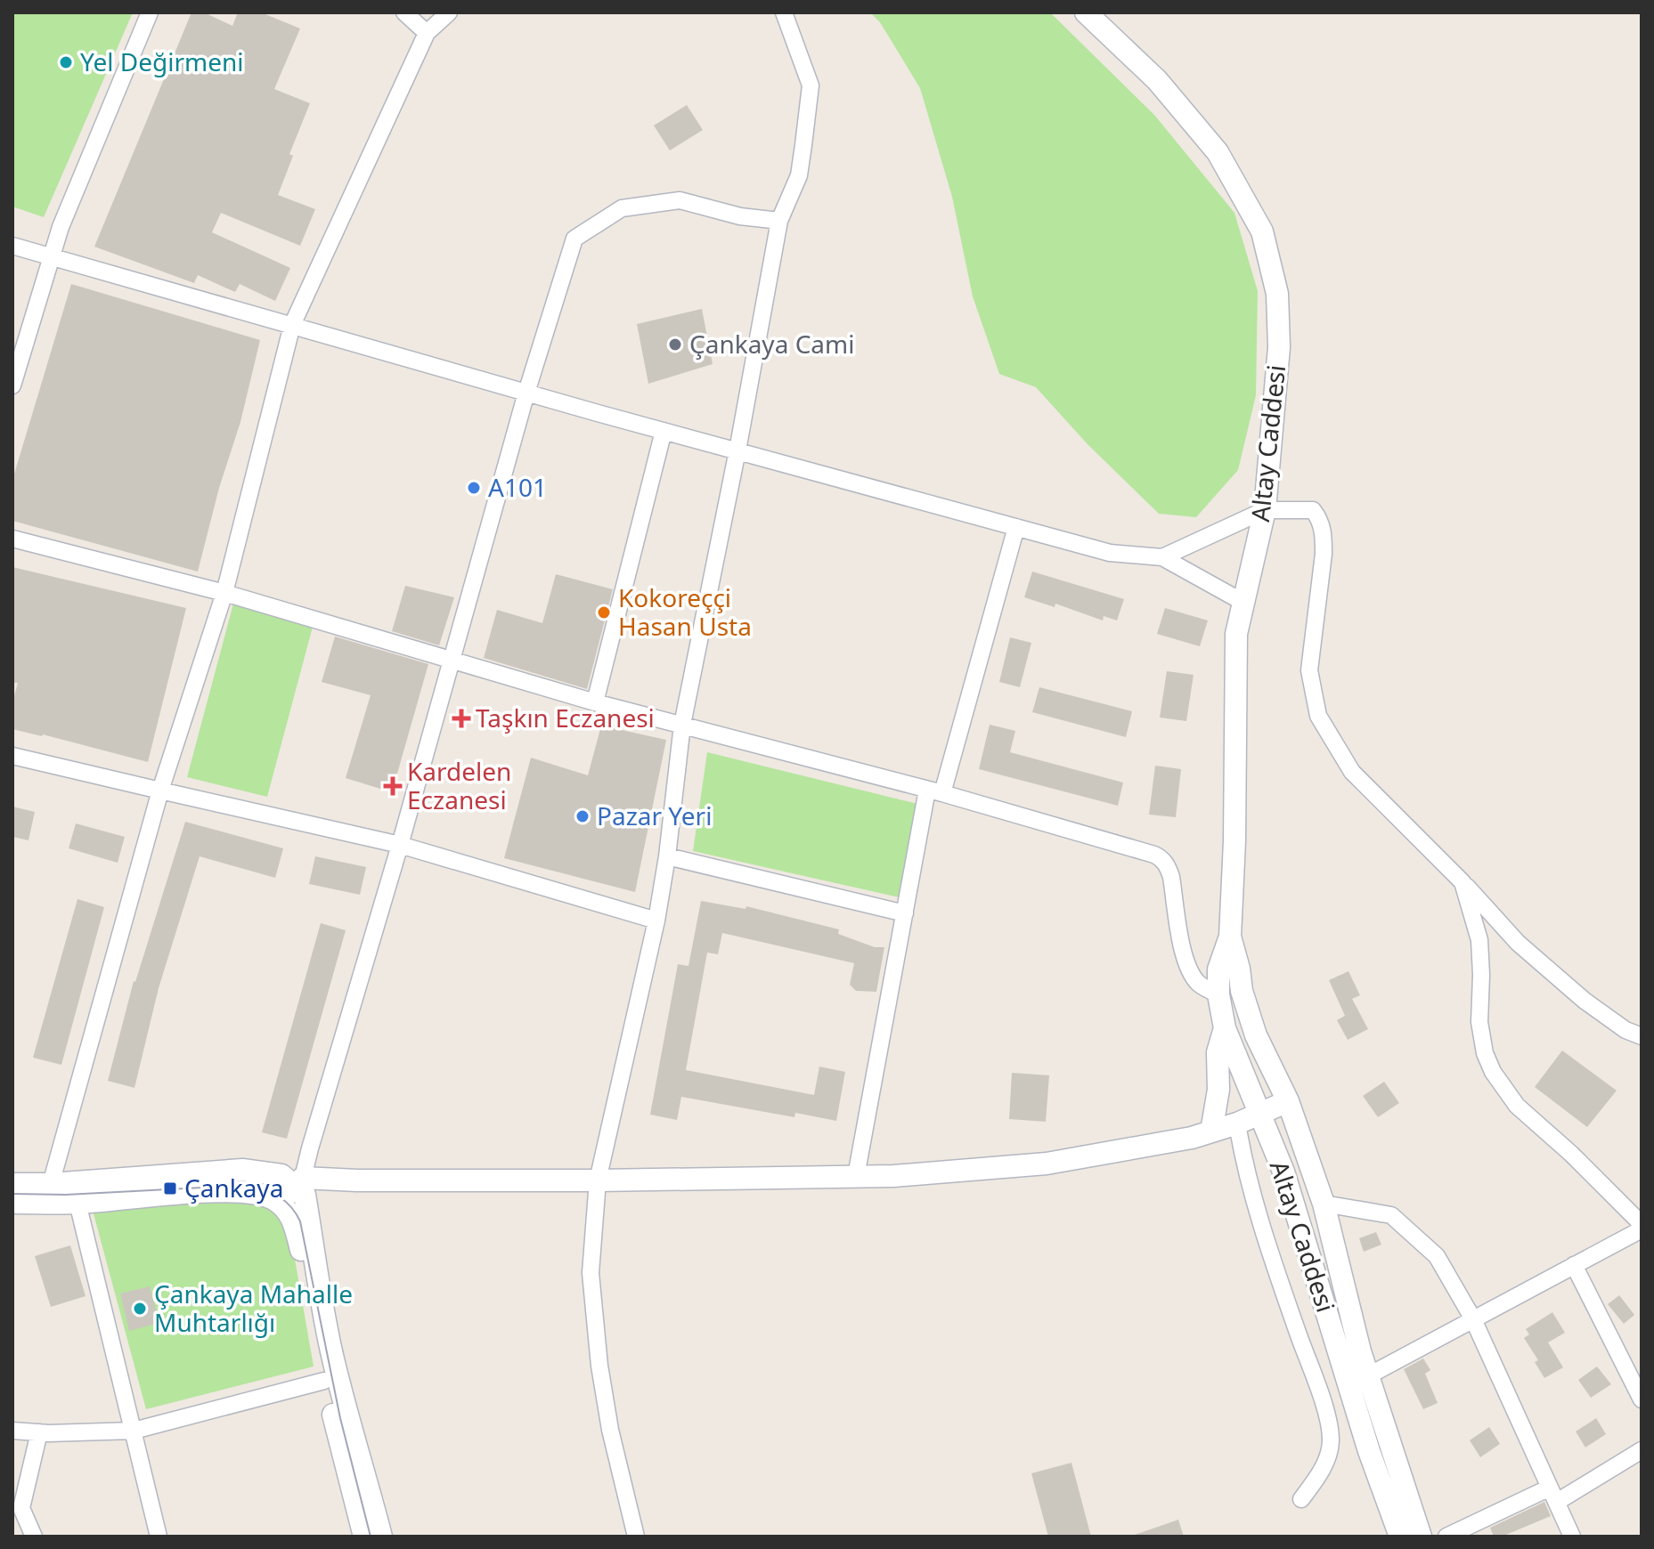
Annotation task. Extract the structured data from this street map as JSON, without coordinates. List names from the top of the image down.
{
  "streets": {
    "main road": ["Altay Caddesi"]
  },
  "places": {
    "other": [
      "Yel Değirmeni",
      "Çankaya Cami",
      "A101",
      "Kokoreççi Hasan Usta",
      "Pazar Yeri",
      "Çankaya Mahalle Muhtarlığı"
    ],
    "health": ["Taşkın Eczanesi", "Kardelen Eczanesi"],
    "transit": ["Çankaya"]
  }
}
